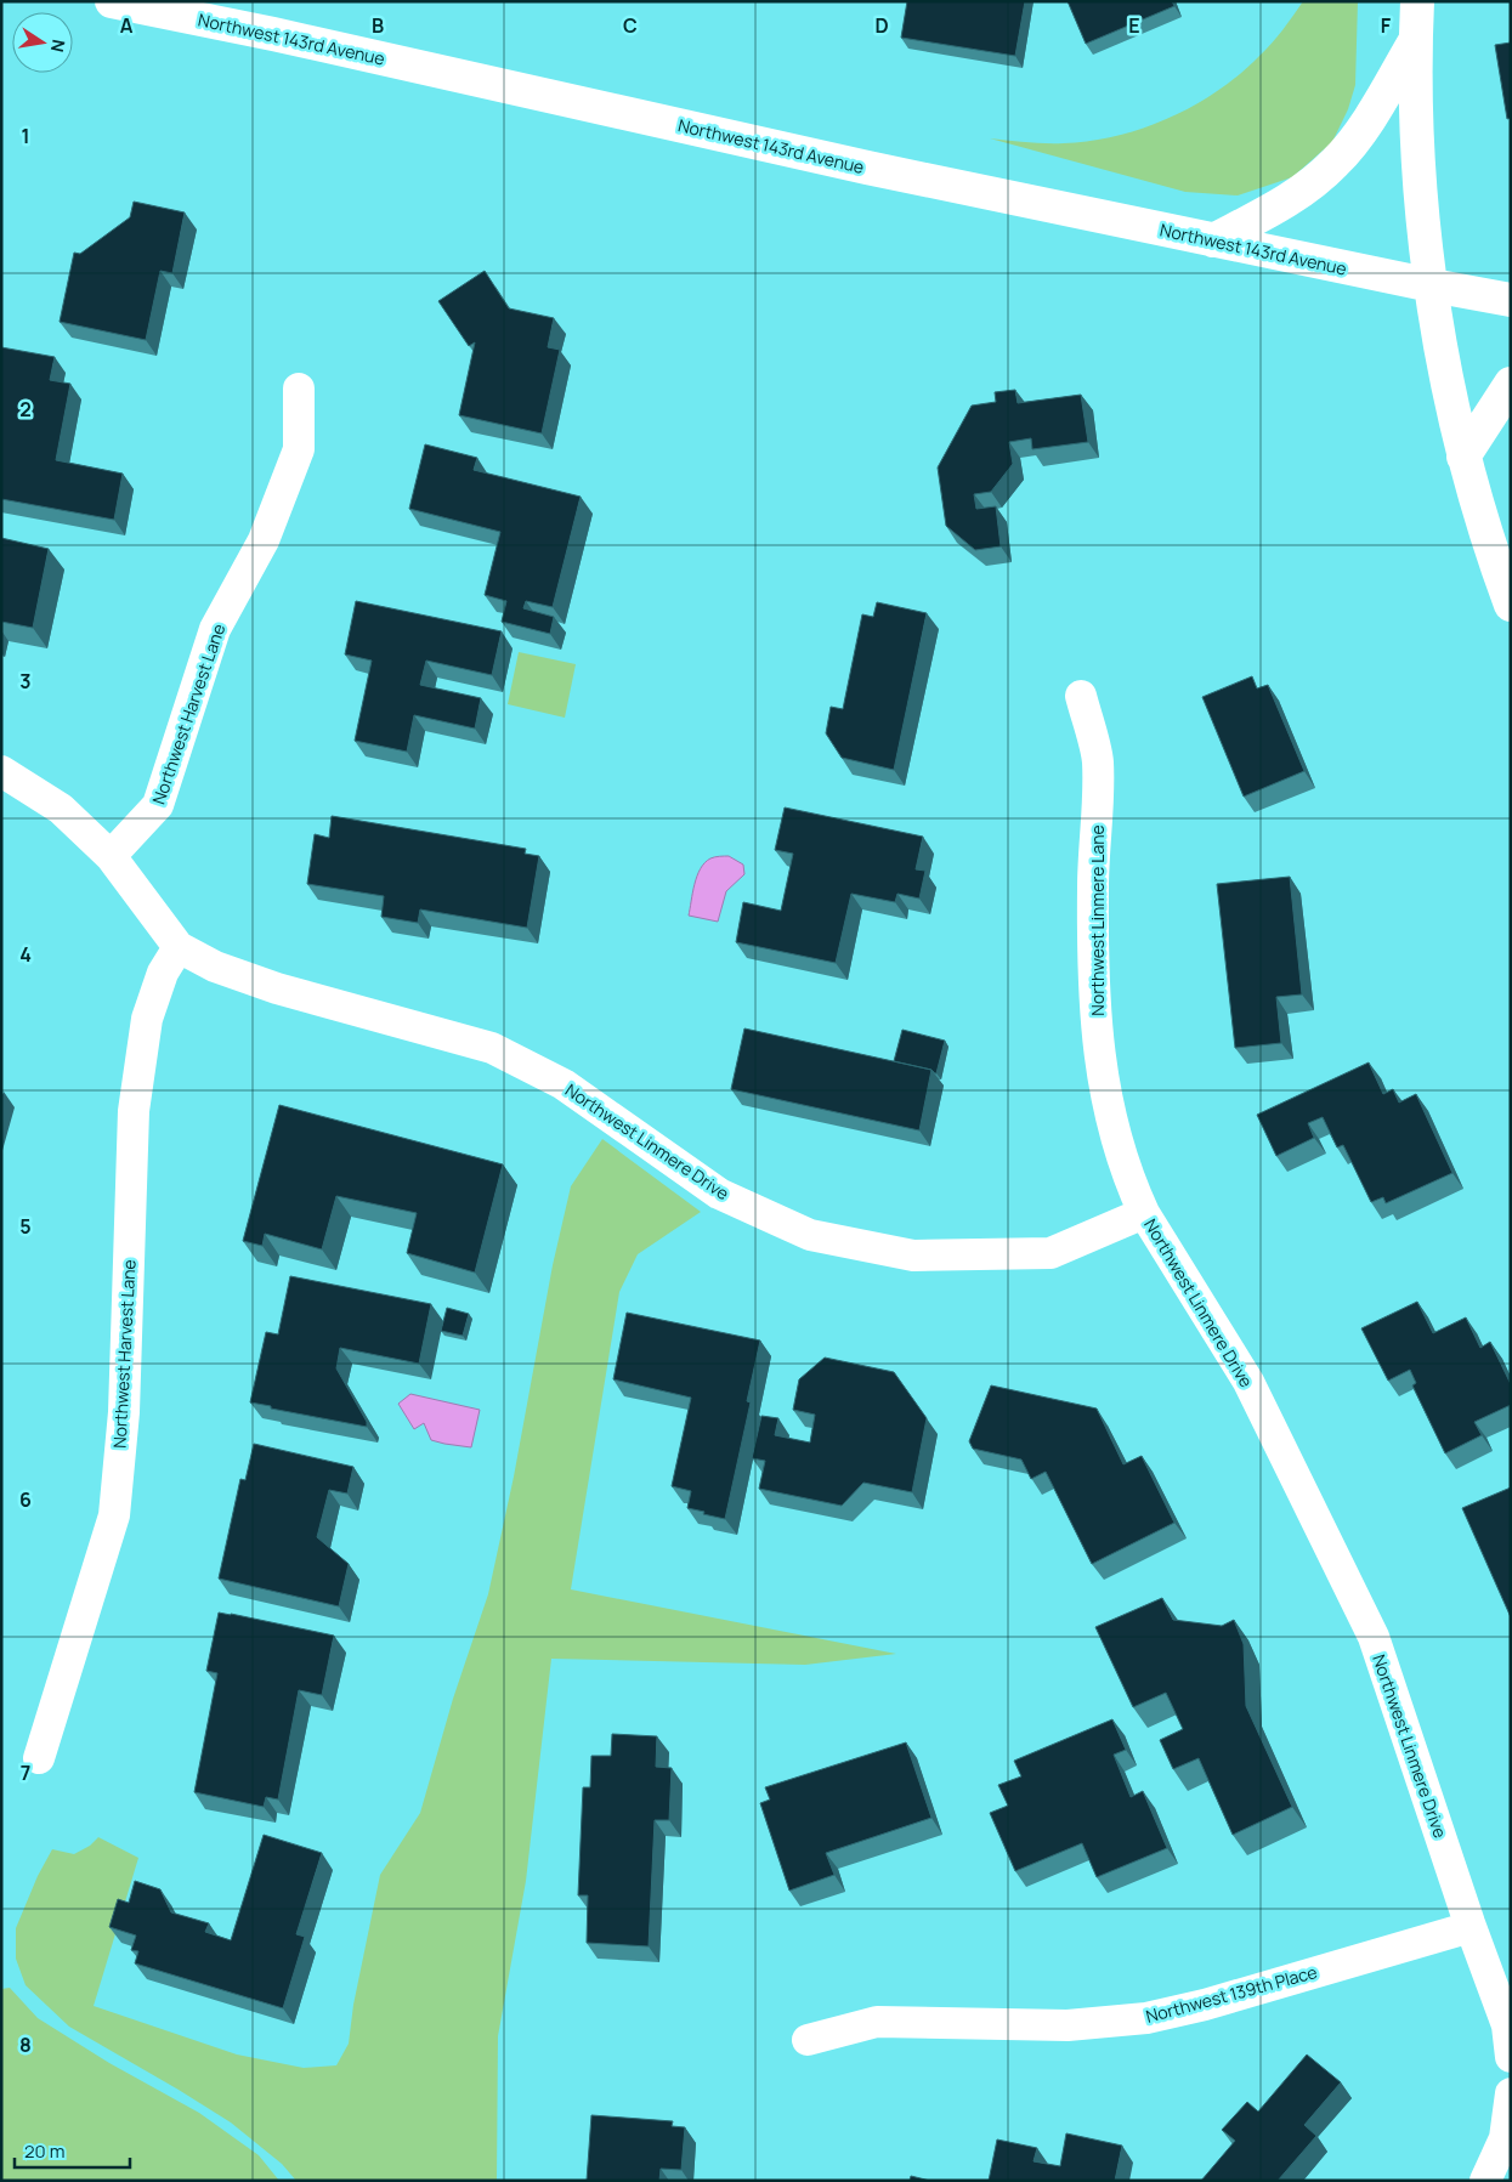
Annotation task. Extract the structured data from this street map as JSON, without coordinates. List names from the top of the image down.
{
  "streets": {
    "main road": ["Northwest 143rd Avenue"],
    "street": [
      "Northwest Harvest Lane",
      "Northwest Linmere Lane",
      "Northwest Linmere Drive",
      "Northwest 139th Place"
    ]
  },
  "crossings": [
    ["Northwest Harvest Lane", "Northwest Linmere Drive"],
    ["Northwest Linmere Lane", "Northwest Linmere Drive"],
    ["Northwest Linmere Drive", "Northwest 139th Place"]
  ],
  "scale_bar": "20 m",
  "north": "right",
  "grid": {
    "columns": [
      "A",
      "B",
      "C",
      "D",
      "E",
      "F"
    ],
    "rows": [
      "1",
      "2",
      "3",
      "4",
      "5",
      "6",
      "7",
      "8"
    ]
  }
}
